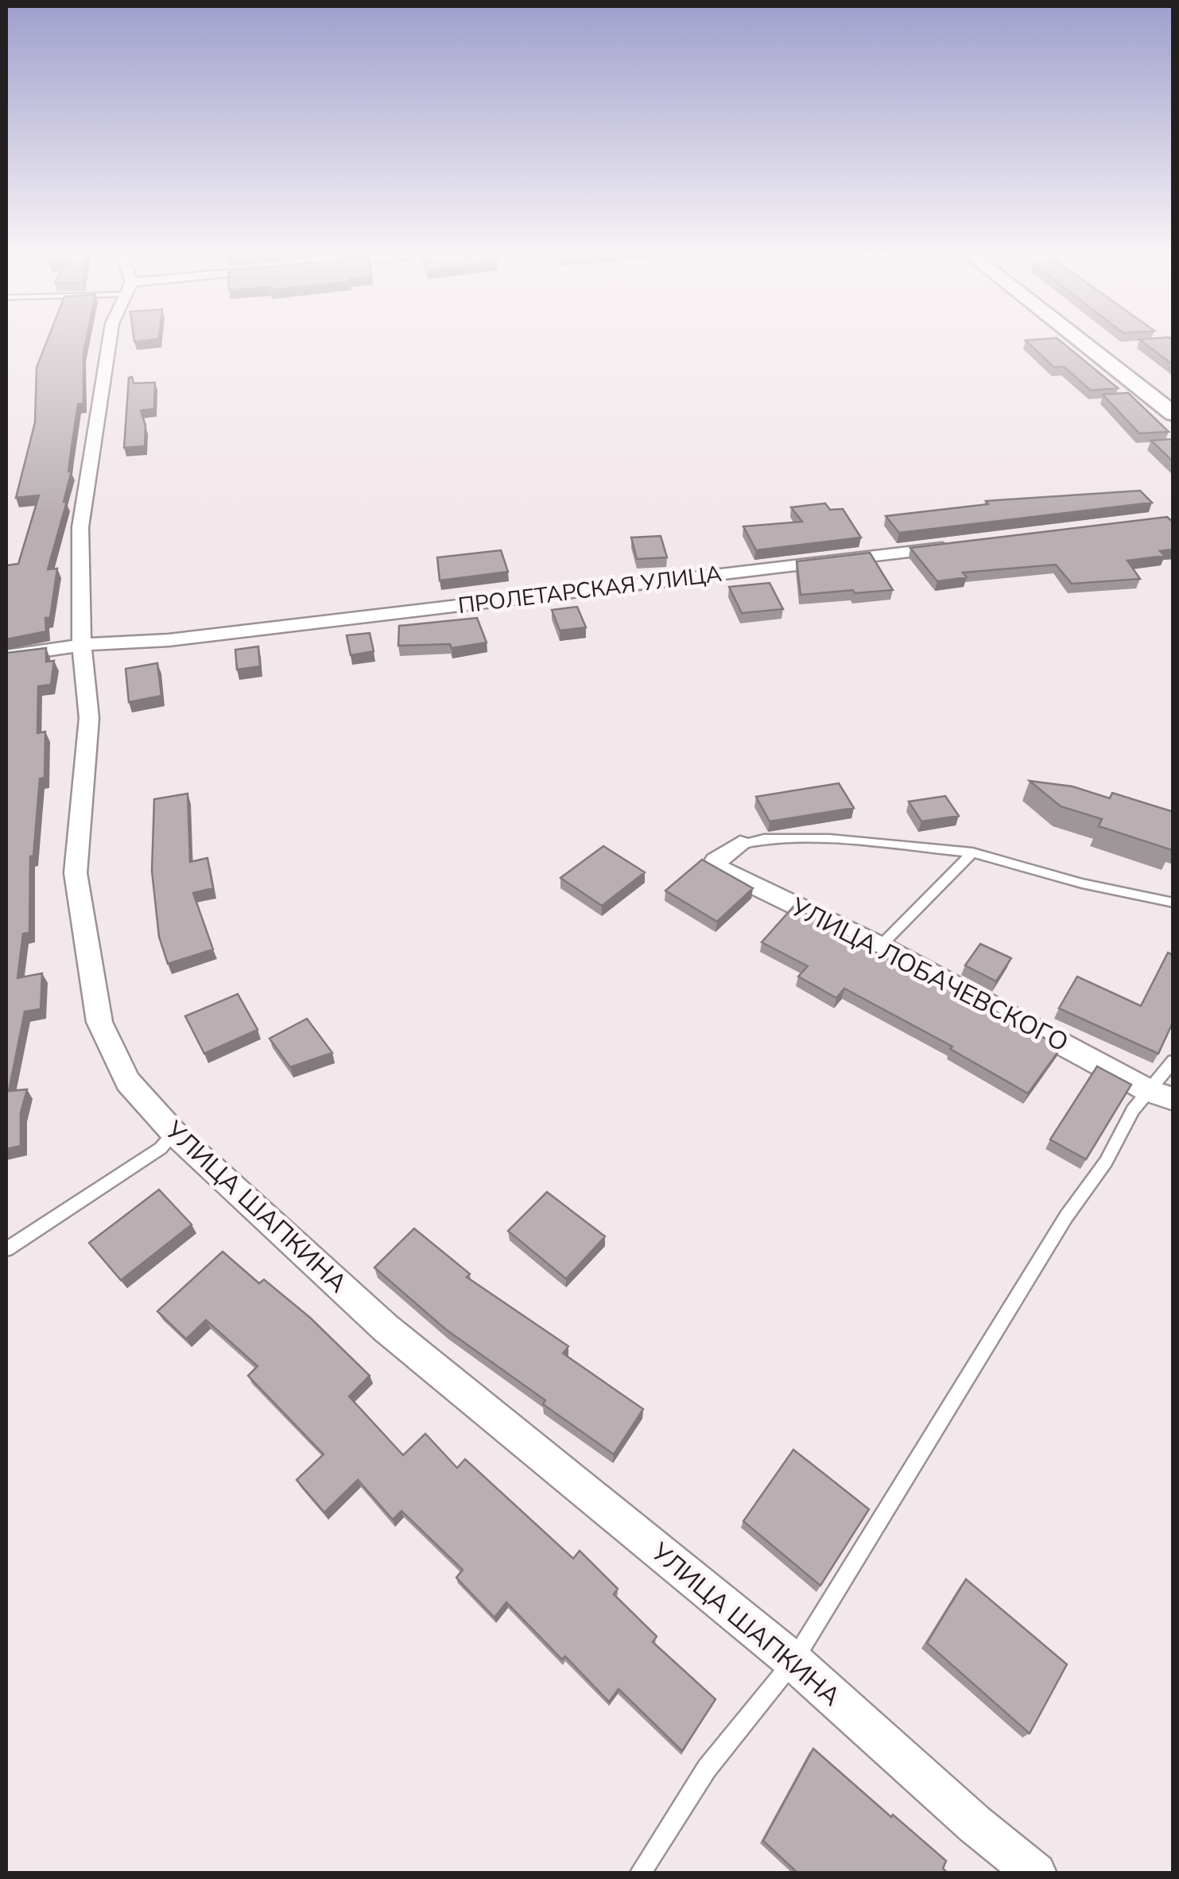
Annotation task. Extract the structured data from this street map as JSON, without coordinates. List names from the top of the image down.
{
  "streets": {
    "street": ["ПРОЛЕТАРСКАЯ УЛИЦА", "УЛИЦА ЛОБАЧЕВСКОГО", "УЛИЦА ШАПКИНА"]
  },
  "crossings": [
    ["ПРОЛЕТАРСКАЯ УЛИЦА", "УЛИЦА ШАПКИНА"]
  ]
}
